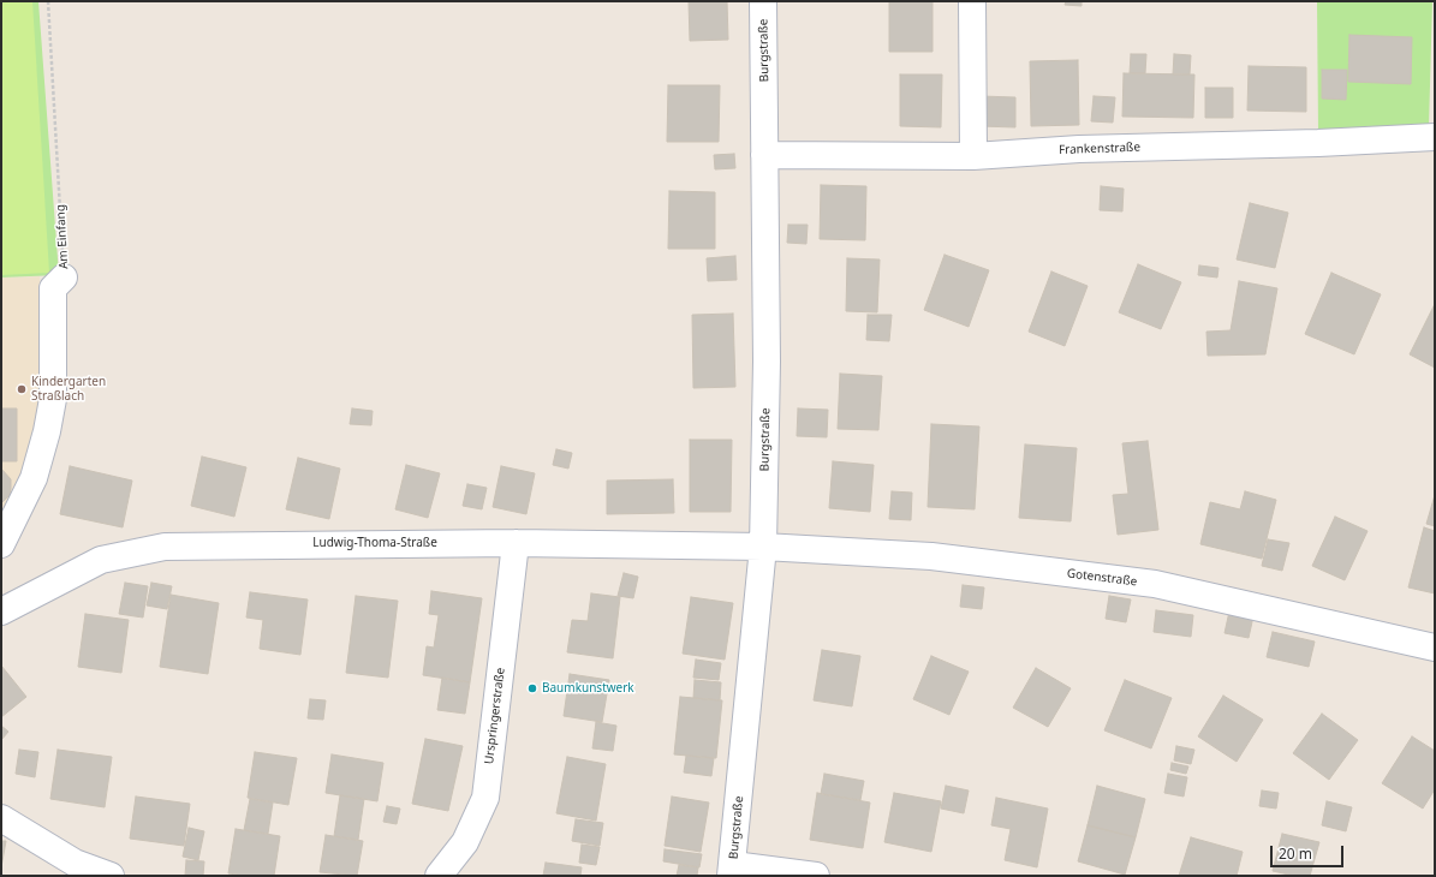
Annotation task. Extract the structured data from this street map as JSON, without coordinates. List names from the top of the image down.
{
  "streets": {
    "street": [
      "Burgstraße",
      "Frankenstraße",
      "Am Einfang",
      "Ludwig-Thoma-Straße",
      "Gotenstraße",
      "Urspringerstraße"
    ]
  },
  "crossings": [
    ["Burgstraße", "Frankenstraße"],
    ["Burgstraße", "Ludwig-Thoma-Straße"],
    ["Burgstraße", "Gotenstraße"],
    ["Ludwig-Thoma-Straße", "Gotenstraße"],
    ["Ludwig-Thoma-Straße", "Urspringerstraße"]
  ],
  "places": ["Kindergarten Straßlach", "Baumkunstwerk"],
  "scale_bar": "20 m"
}
